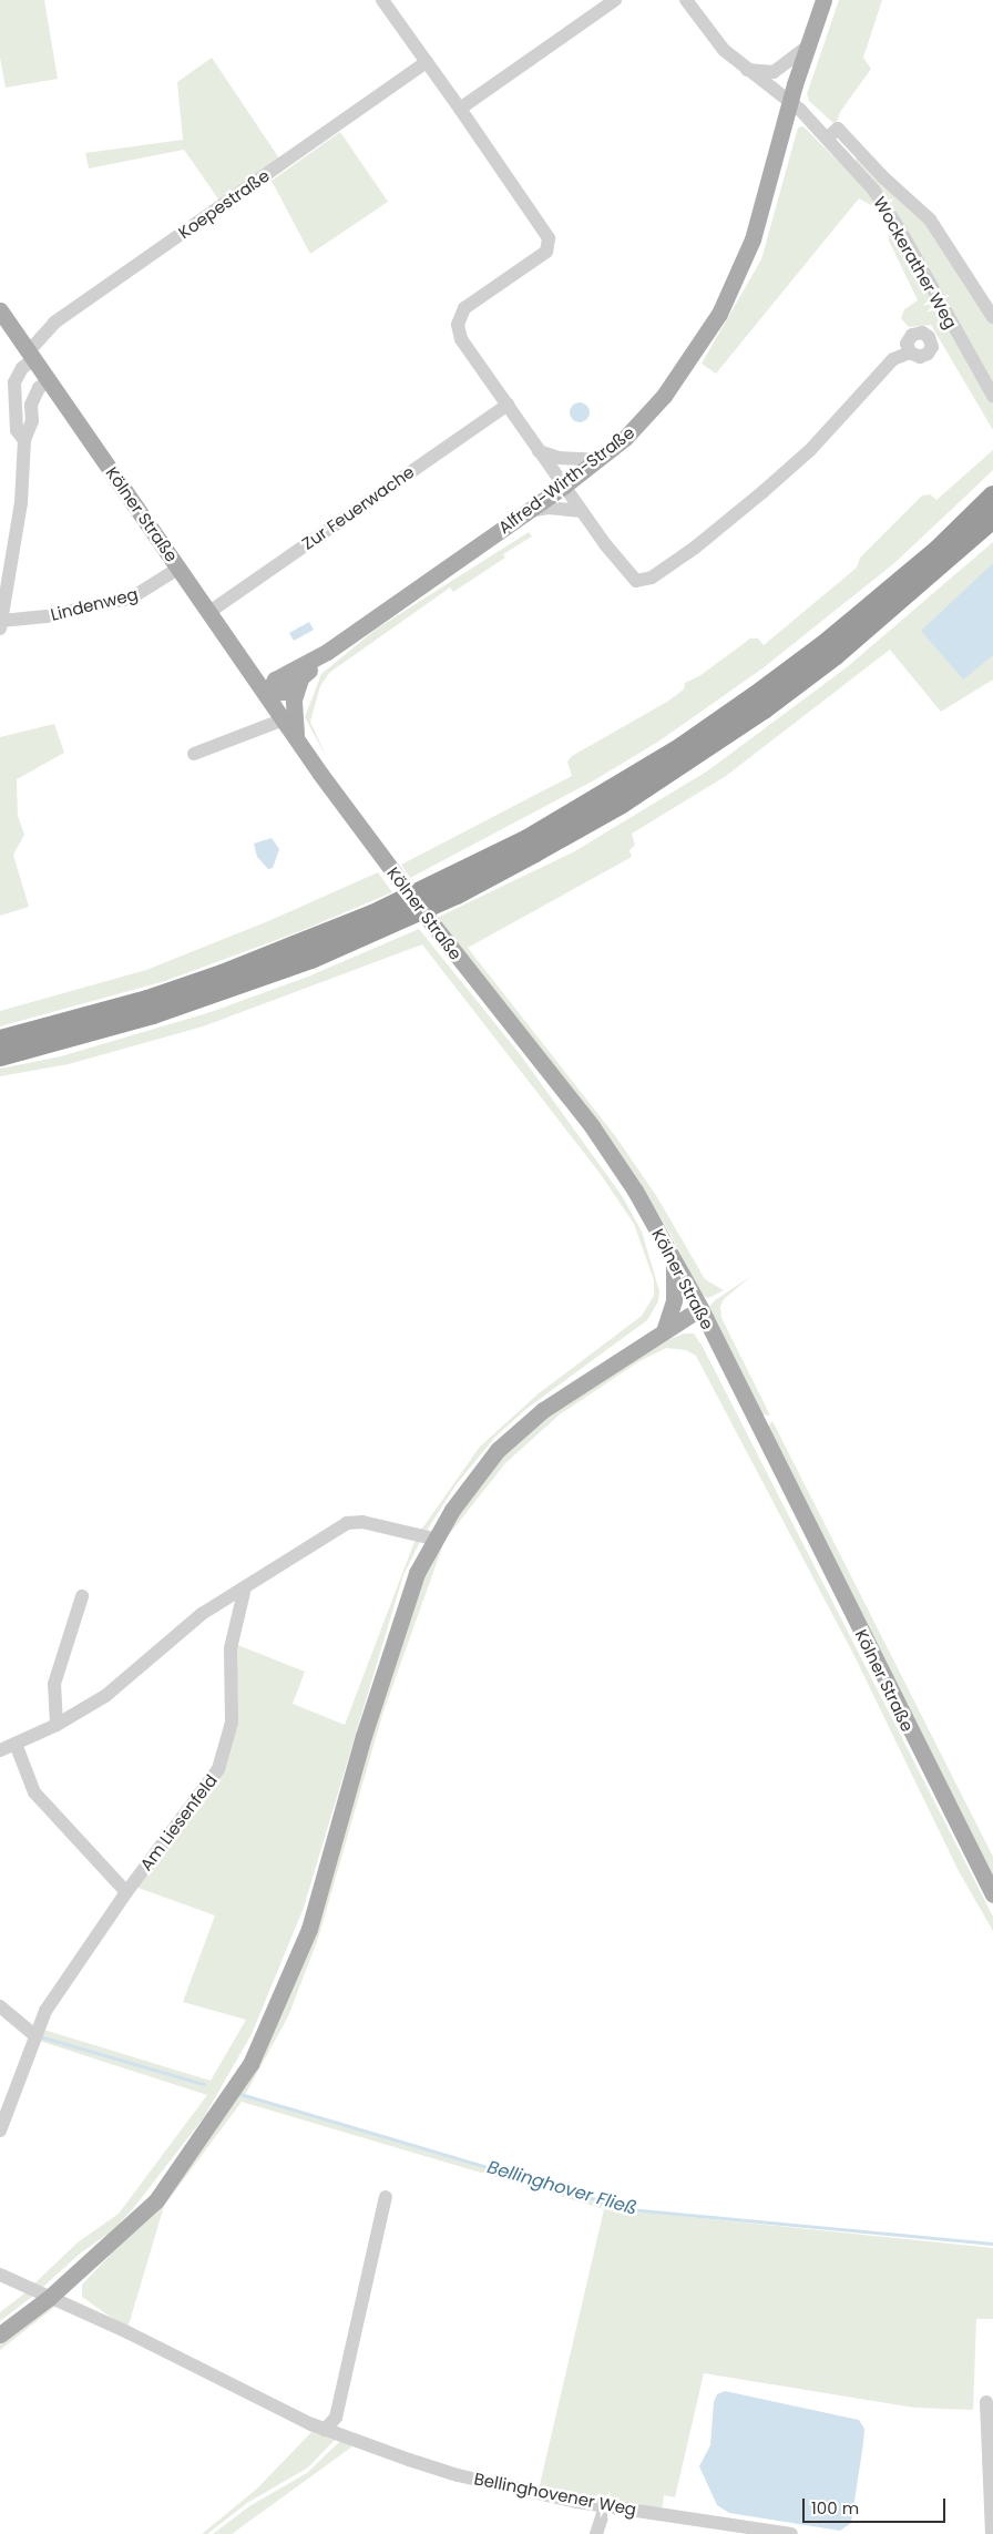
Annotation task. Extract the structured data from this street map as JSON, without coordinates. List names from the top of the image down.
{
  "streets": {
    "main road": ["Alfred-Wirth-Straße", "Kölner Straße"],
    "street": [
      "Koepestraße",
      "Wockerather Weg",
      "Zur Feuerwache",
      "Lindenweg",
      "Am Liesenfeld",
      "Bellinghovener Weg"
    ]
  },
  "crossings": [
    ["Koepestraße", "Kölner Straße"],
    ["Wockerather Weg", "Alfred-Wirth-Straße"],
    ["Alfred-Wirth-Straße", "Kölner Straße"],
    ["Zur Feuerwache", "Kölner Straße"],
    ["Kölner Straße", "Lindenweg"]
  ],
  "water": ["Bellinghover Fließ"],
  "scale_bar": "100 m"
}
